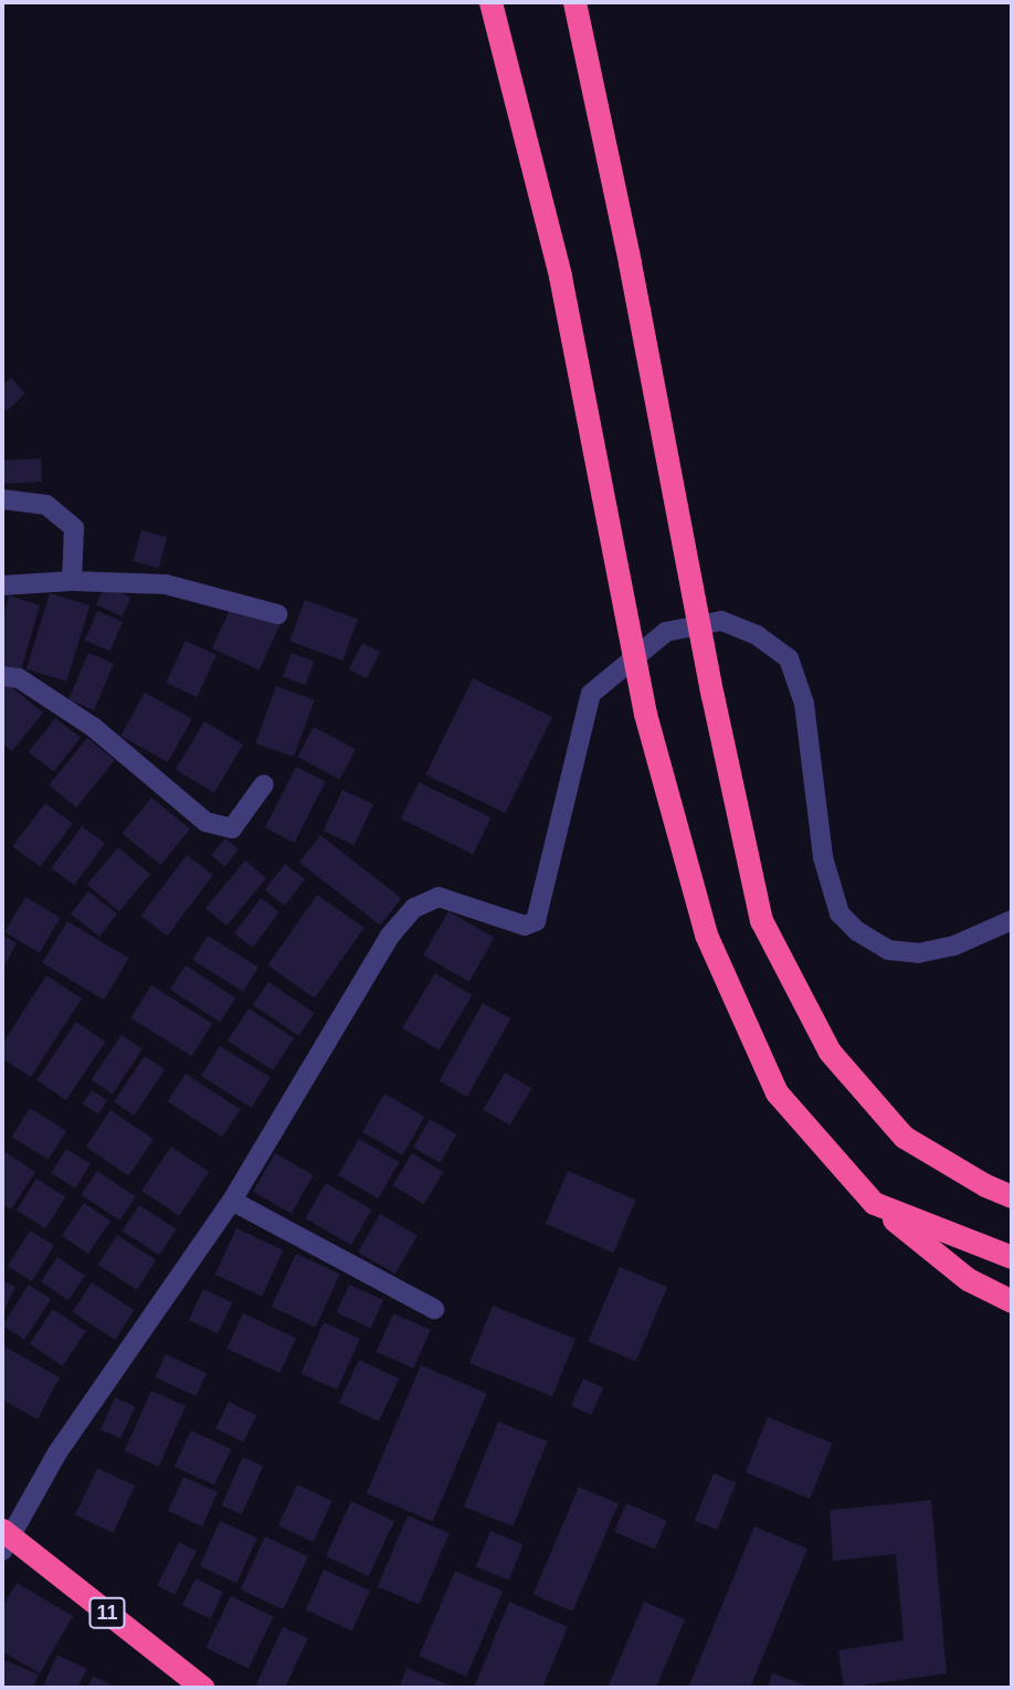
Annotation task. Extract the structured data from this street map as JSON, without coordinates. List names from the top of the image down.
{
  "streets": {
    "highway": ["11"]
  }
}
